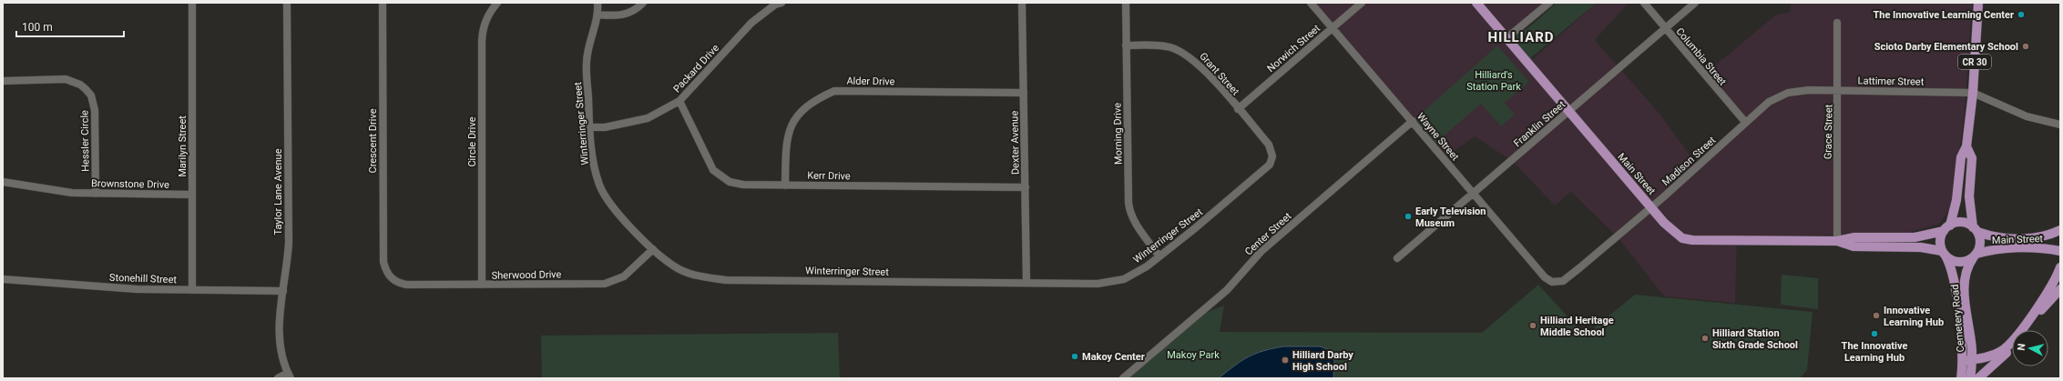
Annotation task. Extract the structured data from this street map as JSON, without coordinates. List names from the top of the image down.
{
  "streets": {
    "main road": ["CR 30", "Main Street", "Cemetery Road"],
    "street": [
      "Norwich Street",
      "Columbia Street",
      "Packard Drive",
      "Grant Street",
      "Alder Drive",
      "Lattimer Street",
      "Winterringer Street",
      "Franklin Street",
      "Grace Street",
      "Morning Drive",
      "Wayne Street",
      "Hessler Circle",
      "Crescent Drive",
      "Circle Drive",
      "Dexter Avenue",
      "Marilyn Street",
      "Madison Street",
      "Kerr Drive",
      "Brownstone Drive",
      "Taylor Lane Avenue",
      "Center Street",
      "Sherwood Drive",
      "Stonehill Street"
    ]
  },
  "crossings": [
    ["Norwich Street", "Grant Street"],
    ["Norwich Street", "Wayne Street"],
    ["Columbia Street", "Franklin Street"],
    ["Columbia Street", "Madison Street"],
    ["CR 30", "Lattimer Street"],
    ["CR 30", "Main Street"],
    ["CR 30", "Cemetery Road"],
    ["Packard Drive", "Winterringer Street"],
    ["Packard Drive", "Kerr Drive"],
    ["Grant Street", "Winterringer Street"],
    ["Grant Street", "Morning Drive"],
    ["Alder Drive", "Dexter Avenue"],
    ["Alder Drive", "Kerr Drive"],
    ["Lattimer Street", "Grace Street"],
    ["Lattimer Street", "Madison Street"],
    ["Winterringer Street", "Morning Drive"],
    ["Winterringer Street", "Dexter Avenue"],
    ["Winterringer Street", "Sherwood Drive"],
    ["Franklin Street", "Wayne Street"],
    ["Franklin Street", "Main Street"],
    ["Grace Street", "Main Street"],
    ["Wayne Street", "Madison Street"],
    ["Wayne Street", "Center Street"],
    ["Hessler Circle", "Brownstone Drive"],
    ["Crescent Drive", "Sherwood Drive"],
    ["Circle Drive", "Sherwood Drive"],
    ["Dexter Avenue", "Kerr Drive"],
    ["Marilyn Street", "Brownstone Drive"],
    ["Marilyn Street", "Stonehill Street"],
    ["Madison Street", "Main Street"],
    ["Main Street", "Cemetery Road"],
    ["Taylor Lane Avenue", "Stonehill Street"]
  ],
  "districts": ["HILLIARD"],
  "parks": ["Hilliard's Station Park", "Makoy Park"],
  "places": [
    "The Innovative Learning Center",
    "Scioto Darby Elementary School",
    "Early Television Museum",
    "Innovative Learning Hub",
    "Hilliard Heritage Middle School",
    "The Innovative Learning Hub",
    "Hilliard Station Sixth Grade School",
    "Makoy Center",
    "Hilliard Darby High School"
  ],
  "scale_bar": "100 m",
  "north": "left"
}
